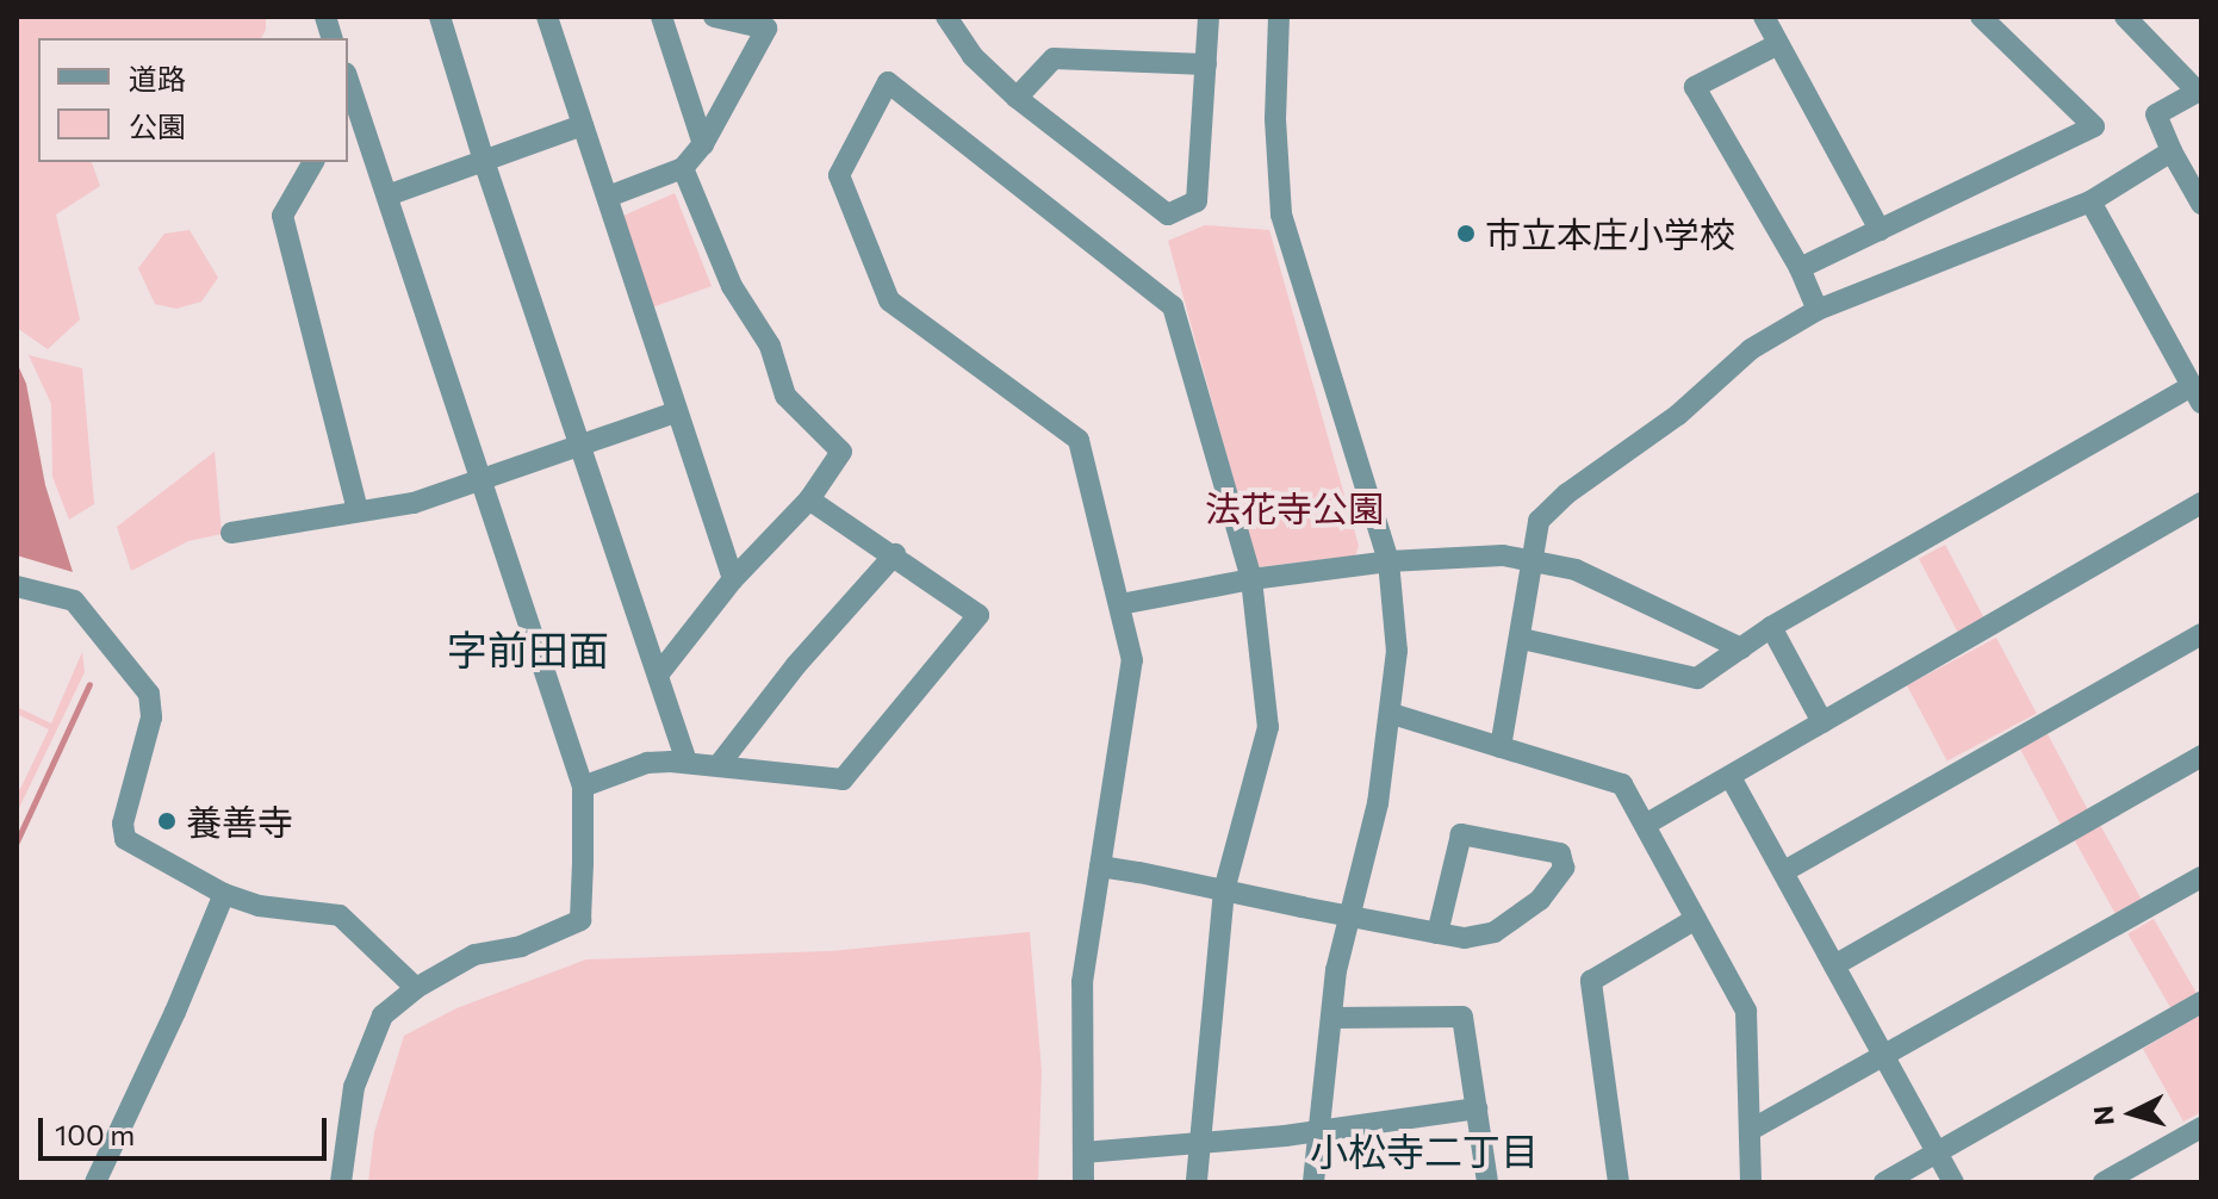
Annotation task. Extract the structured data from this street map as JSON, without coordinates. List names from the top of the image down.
{
  "districts": ["字前田面", "小松寺二丁目"],
  "parks": ["法花寺公園"],
  "places": ["市立本庄小学校", "養善寺"],
  "legend": ["道路", "公園"],
  "scale_bar": "100 m",
  "north": "left"
}
